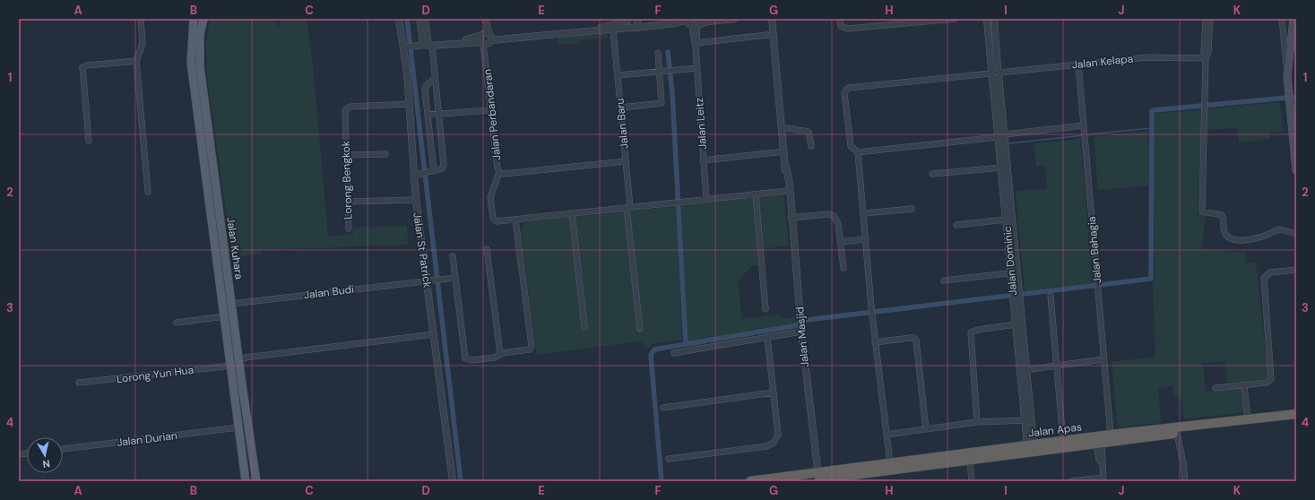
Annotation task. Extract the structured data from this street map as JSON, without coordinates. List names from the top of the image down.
{
  "streets": {
    "highway": ["Jalan Apas"],
    "main road": ["Jalan Kuhara"],
    "street": [
      "Jalan Kelapa",
      "Jalan Perbandaran",
      "Jalan Baru",
      "Jalan Leitz",
      "Lorong Bengkok",
      "Jalan St Patrick",
      "Jalan Bahagia",
      "Jalan Dominic",
      "Jalan Budi",
      "Jalan Masjid",
      "Lorong Yun Hua",
      "Jalan Durian"
    ]
  },
  "crossings": [
    ["Jalan Kelapa", "Jalan Bahagia"],
    ["Jalan Kelapa", "Jalan Dominic"],
    ["Lorong Bengkok", "Jalan St Patrick"],
    ["Jalan Kuhara", "Jalan Budi"],
    ["Jalan Kuhara", "Lorong Yun Hua"],
    ["Jalan Kuhara", "Jalan Durian"],
    ["Jalan St Patrick", "Jalan Budi"],
    ["Jalan Bahagia", "Jalan Apas"],
    ["Jalan Dominic", "Jalan Apas"],
    ["Jalan Masjid", "Jalan Apas"]
  ],
  "north": "bottom",
  "grid": {
    "columns": [
      "A",
      "B",
      "C",
      "D",
      "E",
      "F",
      "G",
      "H",
      "I",
      "J",
      "K"
    ],
    "rows": [
      "1",
      "2",
      "3",
      "4"
    ]
  }
}
